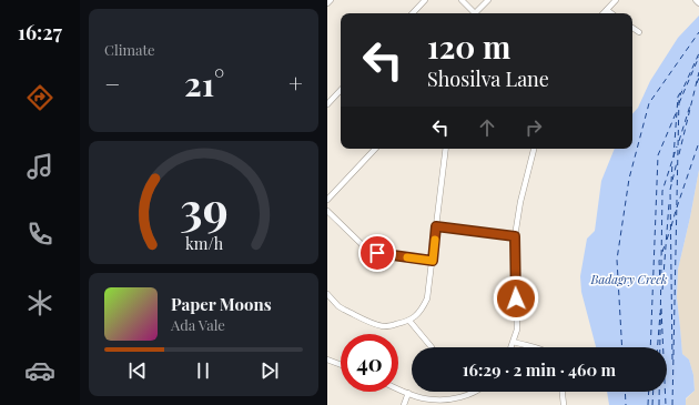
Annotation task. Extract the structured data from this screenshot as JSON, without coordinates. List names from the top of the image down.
{
  "water": ["Badagry Creek"],
  "page": {
    "tabs": "16:27",
    "tile": "Climate",
    "turn": ["120 m", "Shosilva Lane"],
    "heat": ["−", "21°", "+"],
    "song": ["Paper Moons", "Ada Vale"],
    "limit": "40",
    "trip": "16:29 · 2 min · 460 m",
    "gauge": ["39", "km/h"]
  }
}
